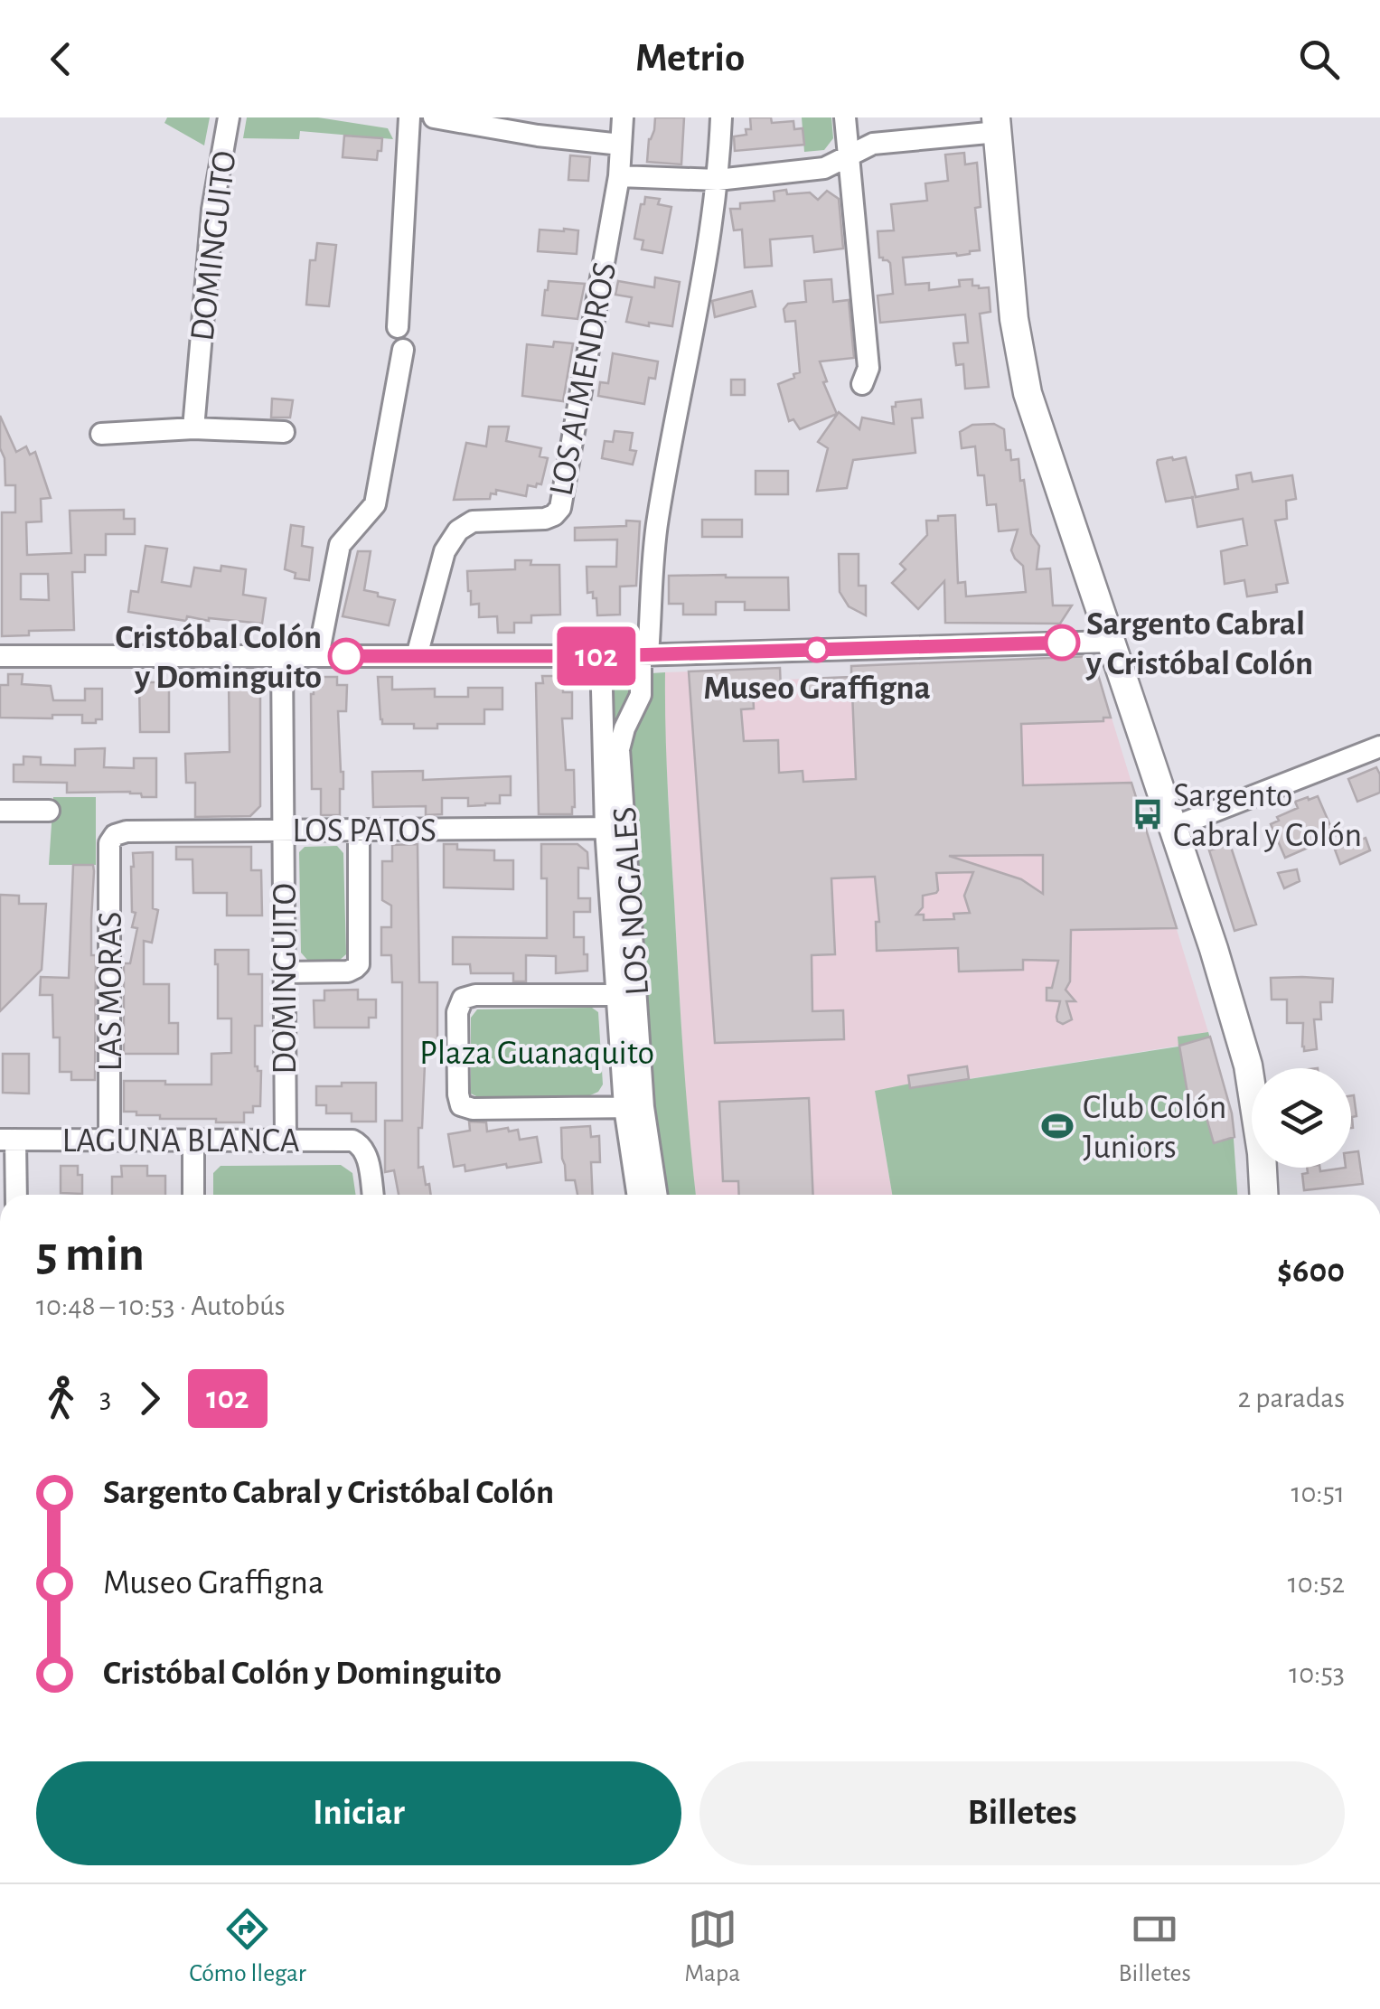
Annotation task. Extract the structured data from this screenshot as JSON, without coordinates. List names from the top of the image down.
{
  "streets": {
    "street": [
      "DOMINGUITO",
      "LOS ALMENDROS",
      "LOS PATOS",
      "LOS NOGALES",
      "LAS MORAS",
      "LAGUNA BLANCA"
    ]
  },
  "crossings": [
    ["DOMINGUITO", "LOS PATOS"],
    ["DOMINGUITO", "LAGUNA BLANCA"],
    ["LOS PATOS", "LOS NOGALES"],
    ["LOS PATOS", "LAS MORAS"],
    ["LAS MORAS", "LAGUNA BLANCA"]
  ],
  "parks": ["Plaza Guanaquito"],
  "places": {
    "other": ["Sargento Cabral y Cristóbal Colón", "Museo Graffigna", "Cristóbal Colón y Dominguito"],
    "bus stop": ["Sargento Cabral y Colón"],
    "sports": ["Club Colón Juniors"]
  },
  "lines": ["bus line 102"],
  "page": {
    "header": "Metrio",
    "on_map": "102",
    "heading": ["5 min", "10:48 – 10:53 · Autobús", "$600"],
    "legs": ["3", "102", "2 paradas"],
    "list": [
      {
        "name": "Sargento Cabral y Cristóbal Colón",
        "value": "10:51"
      },
      {
        "name": "Museo Graffigna",
        "value": "10:52"
      },
      {
        "name": "Cristóbal Colón y Dominguito",
        "value": "10:53"
      }
    ],
    "buttons": ["Iniciar", "Billetes"],
    "tabs": ["Cómo llegar", "Mapa", "Billetes"]
  }
}
